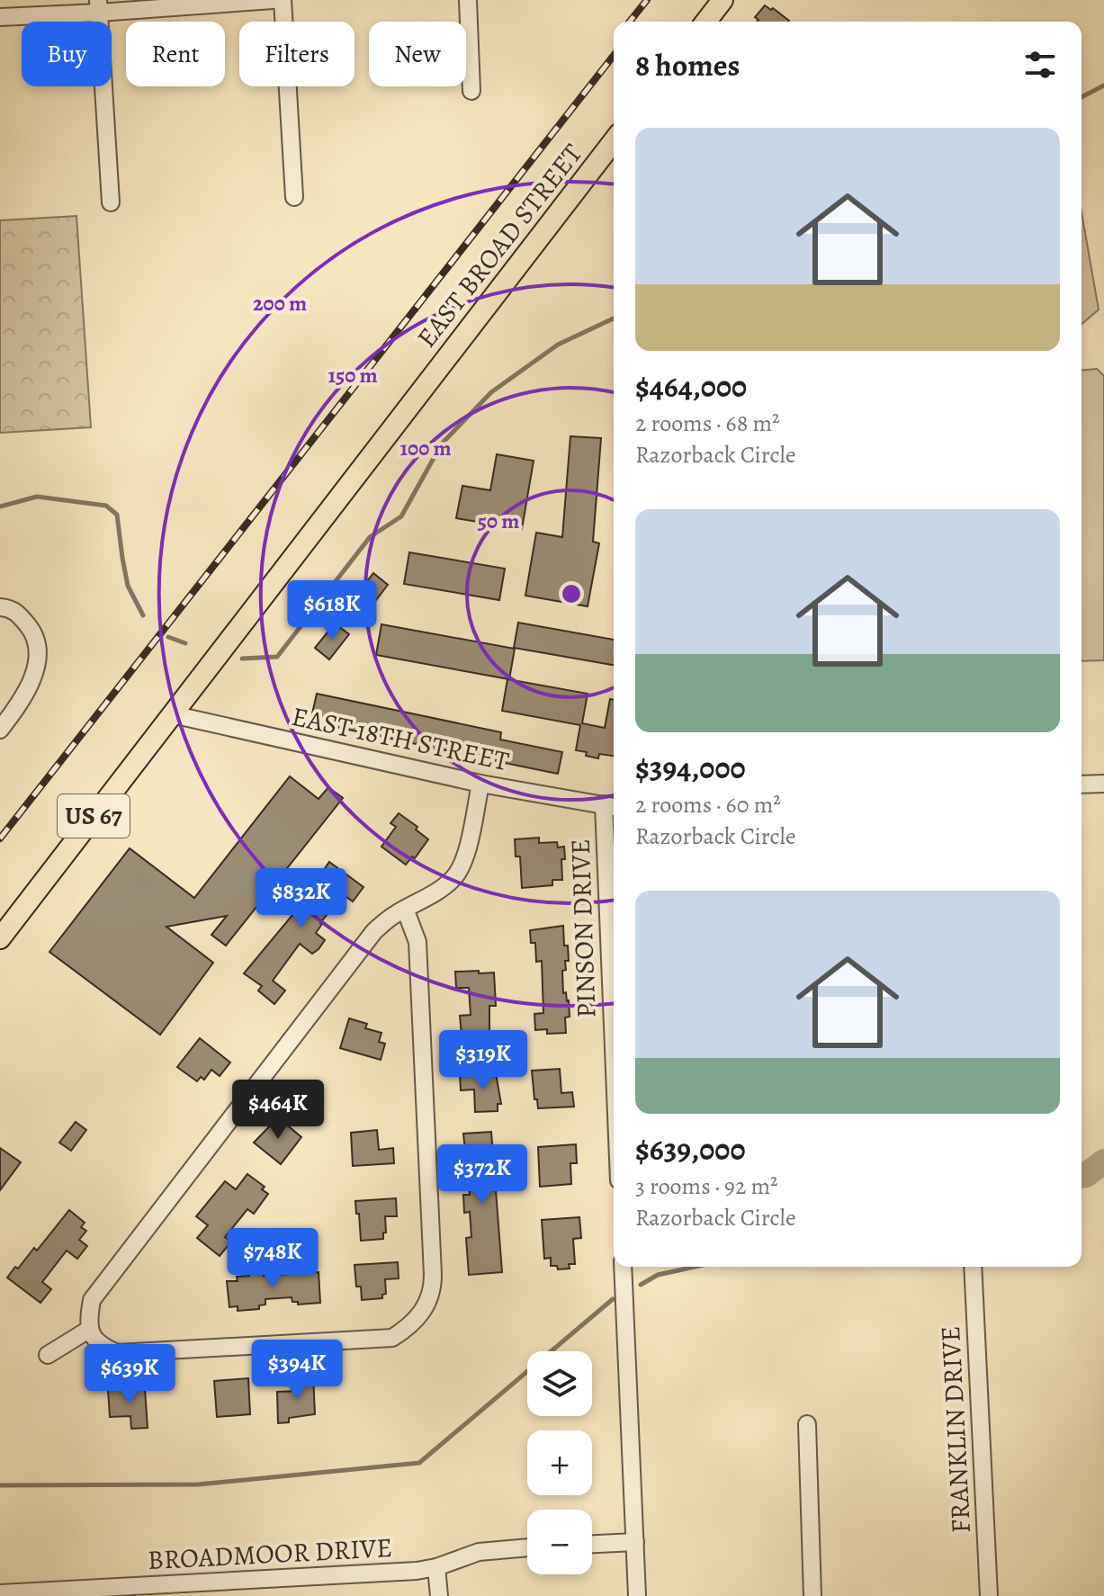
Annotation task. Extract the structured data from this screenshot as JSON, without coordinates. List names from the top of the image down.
{
  "streets": {
    "main road": ["EAST BROAD STREET", "US 67"],
    "street": [
      "EAST 18TH STREET",
      "PINSON DRIVE",
      "FRANKLIN DRIVE",
      "BROADMOOR DRIVE"
    ]
  },
  "crossings": [
    ["EAST BROAD STREET", "EAST 18TH STREET"],
    ["EAST 18TH STREET", "PINSON DRIVE"]
  ],
  "page": {
    "chip": [
      "Buy",
      "Rent",
      "Filters",
      "New"
    ],
    "heading": "8 homes",
    "list": [
      {
        "name": "$464,000",
        "note": "2 rooms · 68 m² · Razorback Circle"
      },
      {
        "name": "$394,000",
        "note": "2 rooms · 60 m² · Razorback Circle"
      },
      {
        "name": "$639,000",
        "note": "3 rooms · 92 m² · Razorback Circle"
      }
    ],
    "price": [
      "$618K",
      "$832K",
      "$319K",
      "$464K",
      "$372K",
      "$748K",
      "$394K",
      "$639K"
    ],
    "map_buttons": ["+", "−"]
  },
  "rings": [
    "200 m",
    "150 m",
    "100 m",
    "50 m"
  ]
}
